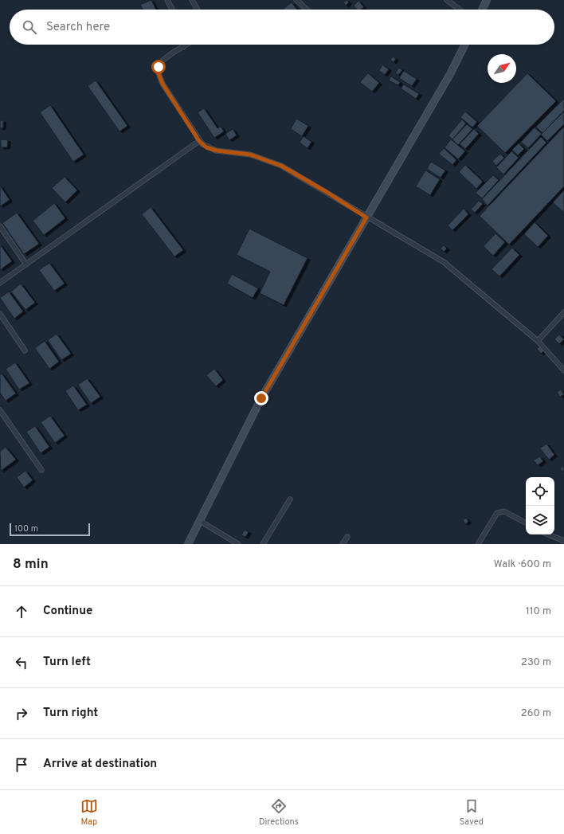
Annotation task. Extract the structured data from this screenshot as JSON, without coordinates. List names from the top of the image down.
{
  "scale_bar": "100 m",
  "north": "top right",
  "page": {
    "search": "Search here",
    "scale": "100 m",
    "heading": ["8 min", "Walk · 600 m"],
    "list": [
      ["Continue", "110 m"],
      ["Turn left", "230 m"],
      ["Turn right", "260 m"],
      "Arrive at destination"
    ],
    "nav": ["Map", "Directions", "Saved"]
  }
}
